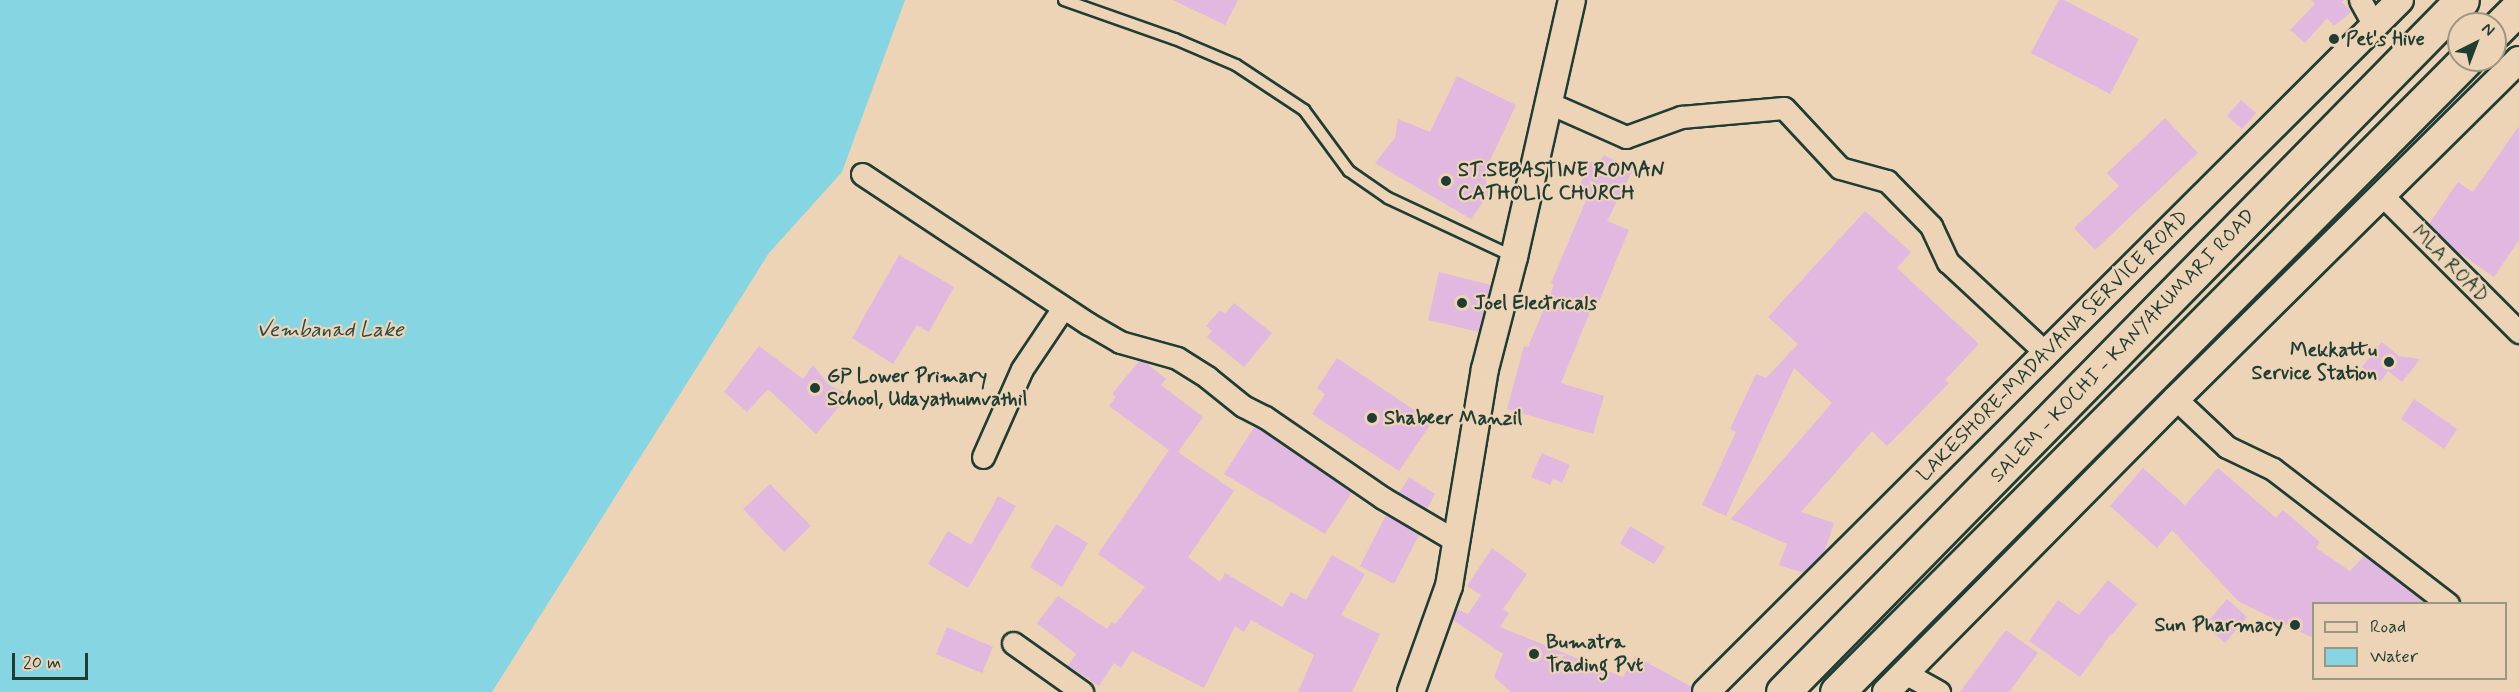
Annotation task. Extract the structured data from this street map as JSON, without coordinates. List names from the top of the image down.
{
  "streets": {
    "highway": ["SALEM - KOCHI - KANYAKUMARI ROAD"],
    "street": ["MLA ROAD", "LAKESHORE-MADAVANA SERVICE ROAD"]
  },
  "water": ["Vembanad Lake"],
  "places": [
    "Pet's Hive",
    "ST.SEBASTINE ROMAN CATHOLIC CHURCH",
    "Joel Electricals",
    "Mekkattu Service Station",
    "GP Lower Primary School, Udayathumvathil",
    "Shabeer Manzil",
    "Sun Pharmacy",
    "Bumatra Trading Pvt"
  ],
  "legend": ["Road", "Water"],
  "scale_bar": "20 m",
  "north": "top right"
}
